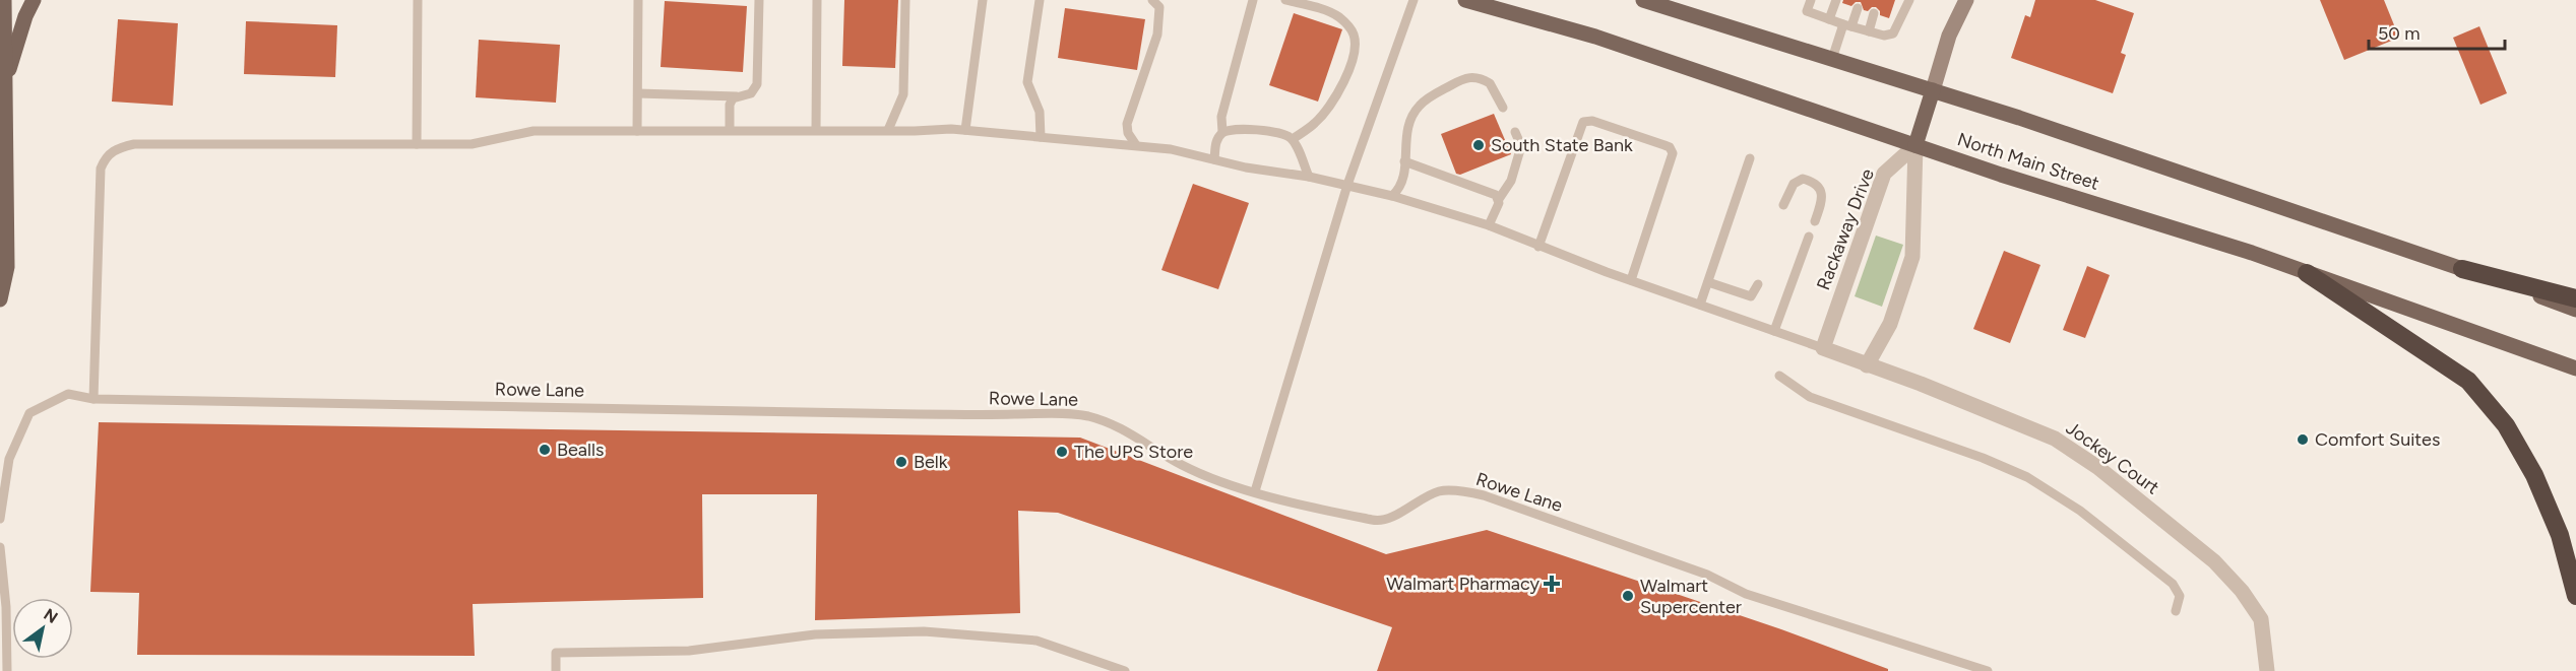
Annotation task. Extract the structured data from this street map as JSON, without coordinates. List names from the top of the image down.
{
  "streets": {
    "main road": ["North Main Street"],
    "street": ["Rackaway Drive", "Jockey Court"],
    "lane": ["Rowe Lane"]
  },
  "crossings": [
    ["North Main Street", "Rackaway Drive"],
    ["Rackaway Drive", "Jockey Court"]
  ],
  "places": {
    "other": [
      "South State Bank",
      "Comfort Suites",
      "Bealls",
      "The UPS Store",
      "Belk",
      "Walmart Supercenter"
    ],
    "health": ["Walmart Pharmacy"]
  },
  "scale_bar": "50 m",
  "north": "top right"
}
